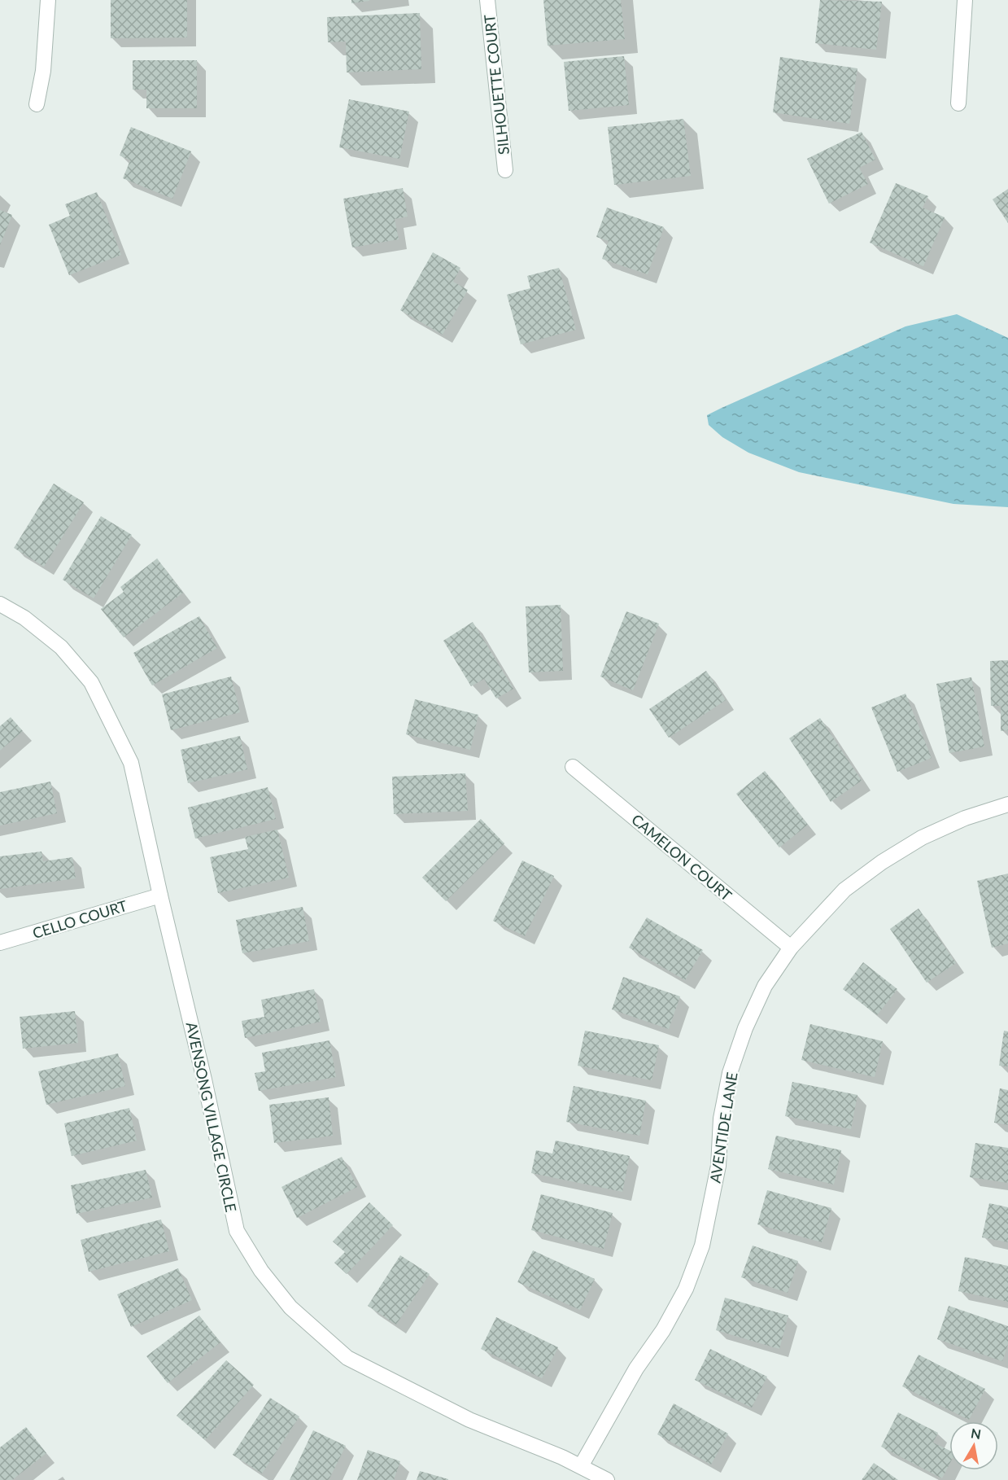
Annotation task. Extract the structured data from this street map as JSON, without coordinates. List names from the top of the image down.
{
  "streets": {
    "street": [
      "SILHOUETTE COURT",
      "CAMELON COURT",
      "CELLO COURT",
      "AVENSONG VILLAGE CIRCLE",
      "AVENTIDE LANE"
    ]
  },
  "crossings": [
    ["CAMELON COURT", "AVENTIDE LANE"],
    ["CELLO COURT", "AVENSONG VILLAGE CIRCLE"],
    ["AVENSONG VILLAGE CIRCLE", "AVENTIDE LANE"]
  ],
  "north": "top"
}
